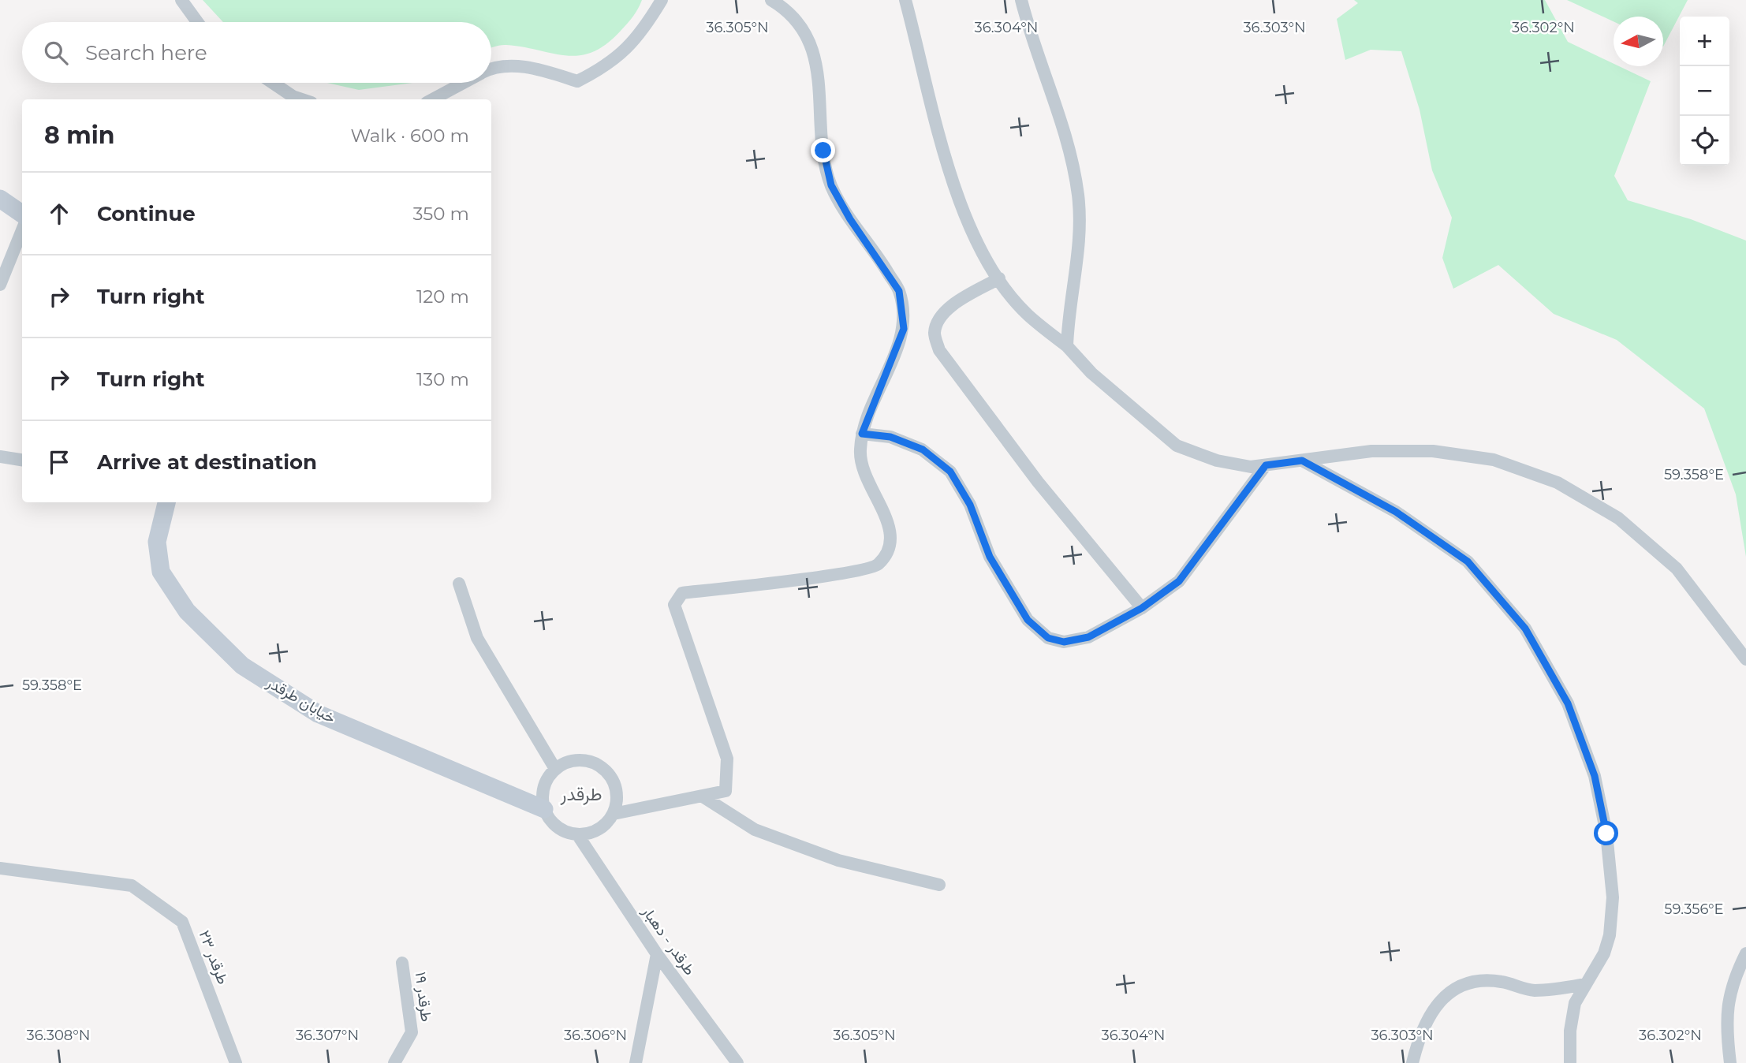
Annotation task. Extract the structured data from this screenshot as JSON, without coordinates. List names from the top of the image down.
{
  "streets": {
    "street": [
      "خیابان طرقدر",
      "طرقدر - دهبار",
      "طرقدر ۲۳",
      "طرقدر ۱۹"
    ]
  },
  "crossings": [
    ["خیابان طرقدر", "طرقدر - دهبار"]
  ],
  "districts": ["طرقدر"],
  "north": "left",
  "page": {
    "map_buttons": ["+", "−"],
    "search": "Search here",
    "heading": ["8 min", "Walk · 600 m"],
    "list": [
      ["Continue", "350 m"],
      ["Turn right", "120 m"],
      ["Turn right", "130 m"],
      "Arrive at destination"
    ]
  },
  "coordinates": [
    "36.305°N",
    "36.304°N",
    "36.303°N",
    "36.302°N",
    "59.358°E",
    "59.356°E",
    "36.308°N",
    "36.307°N",
    "36.306°N"
  ]
}
